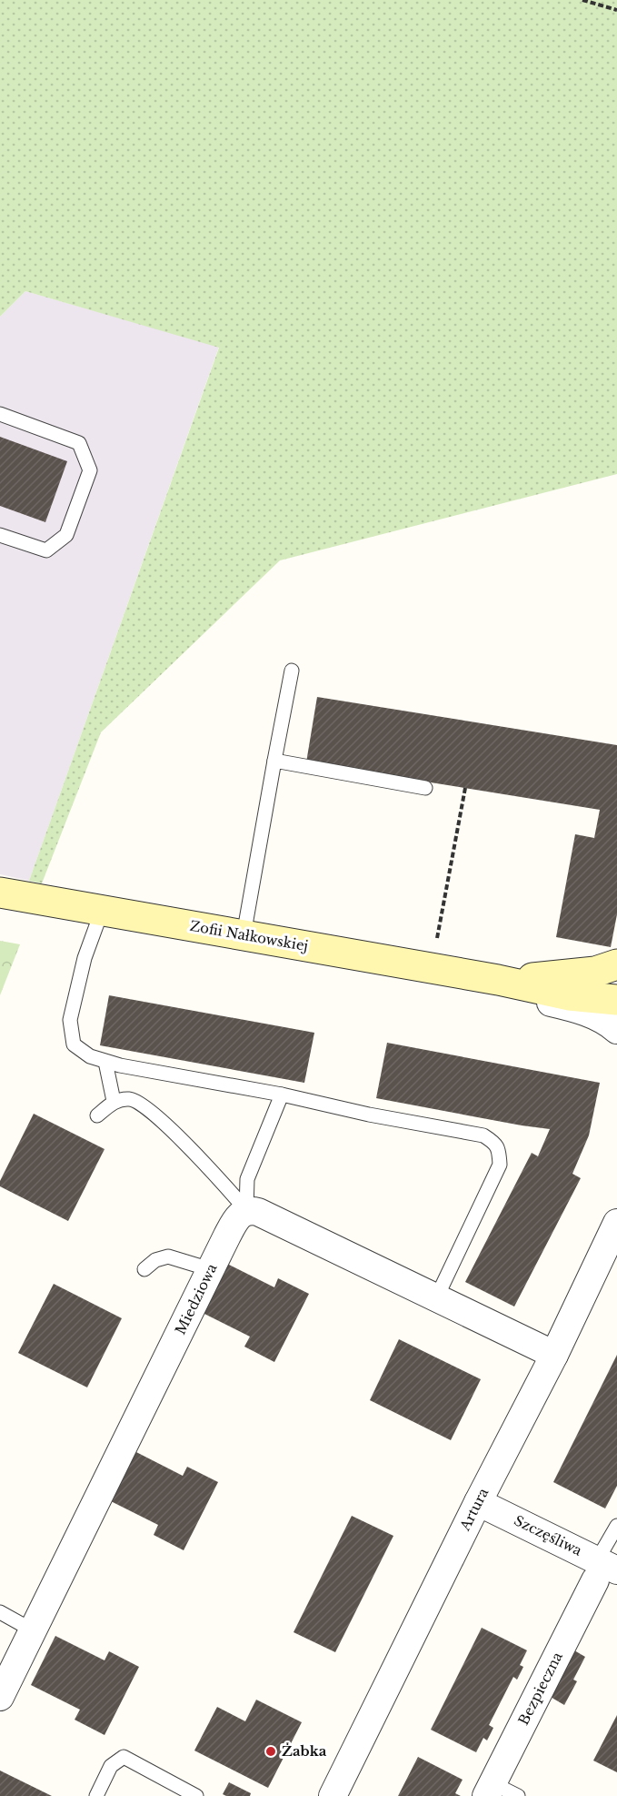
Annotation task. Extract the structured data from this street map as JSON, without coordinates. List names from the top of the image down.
{
  "streets": {
    "street": [
      "Zofii Nałkowskiej",
      "Miedziowa",
      "Artura",
      "Szczęśliwa",
      "Bezpieczna"
    ]
  },
  "crossings": [
    ["Artura", "Szczęśliwa"],
    ["Szczęśliwa", "Bezpieczna"]
  ],
  "places": ["Żabka"]
}
